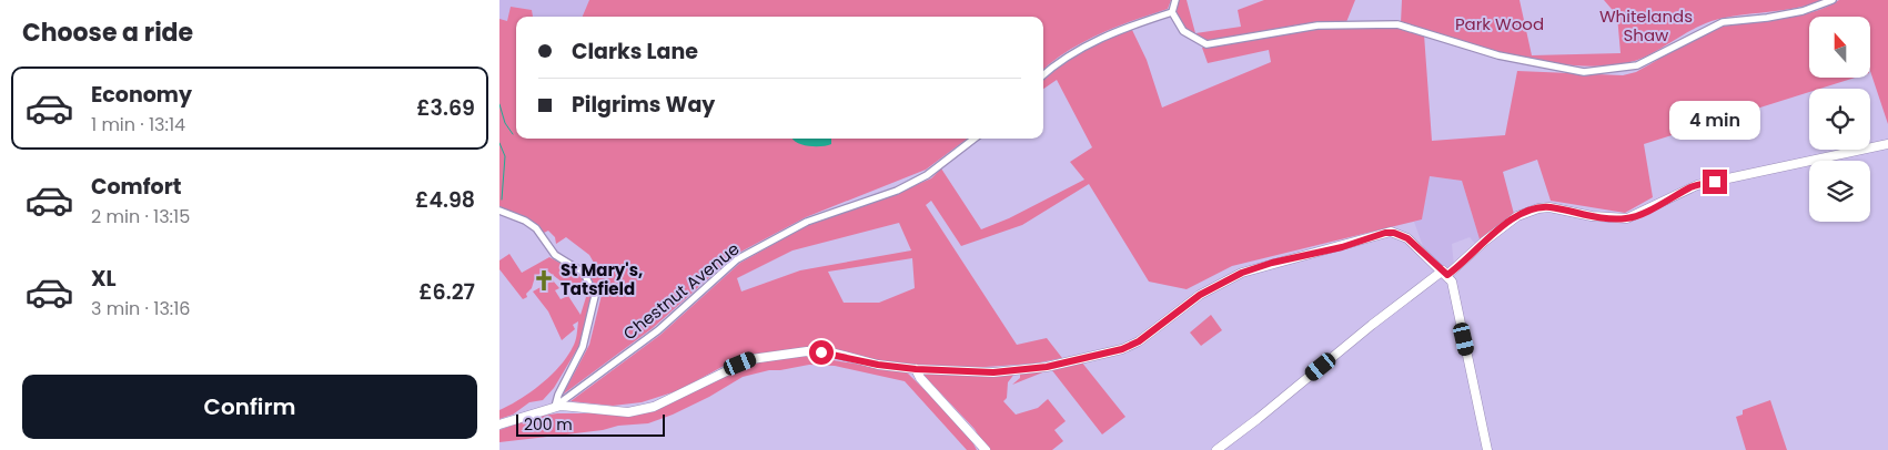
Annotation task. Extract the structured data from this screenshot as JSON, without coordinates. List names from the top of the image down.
{
  "streets": {
    "street": ["Chestnut Avenue"]
  },
  "parks": ["Whitelands Shaw", "Park Wood"],
  "places": {
    "church": ["St Mary's, Tatsfield"]
  },
  "scale_bar": "200 m",
  "north": "top",
  "page": {
    "heading": "Choose a ride",
    "banner": ["Clarks Lane", "Pilgrims Way"],
    "list": [
      {
        "name": "Economy",
        "note": "1 min · 13:14",
        "value": "£3.69"
      },
      {
        "name": "Comfort",
        "note": "2 min · 13:15",
        "value": "£4.98"
      },
      {
        "name": "XL",
        "note": "3 min · 13:16",
        "value": "£6.27"
      }
    ],
    "bubble": "4 min",
    "buttons": "Confirm",
    "scale": "200 m"
  }
}
